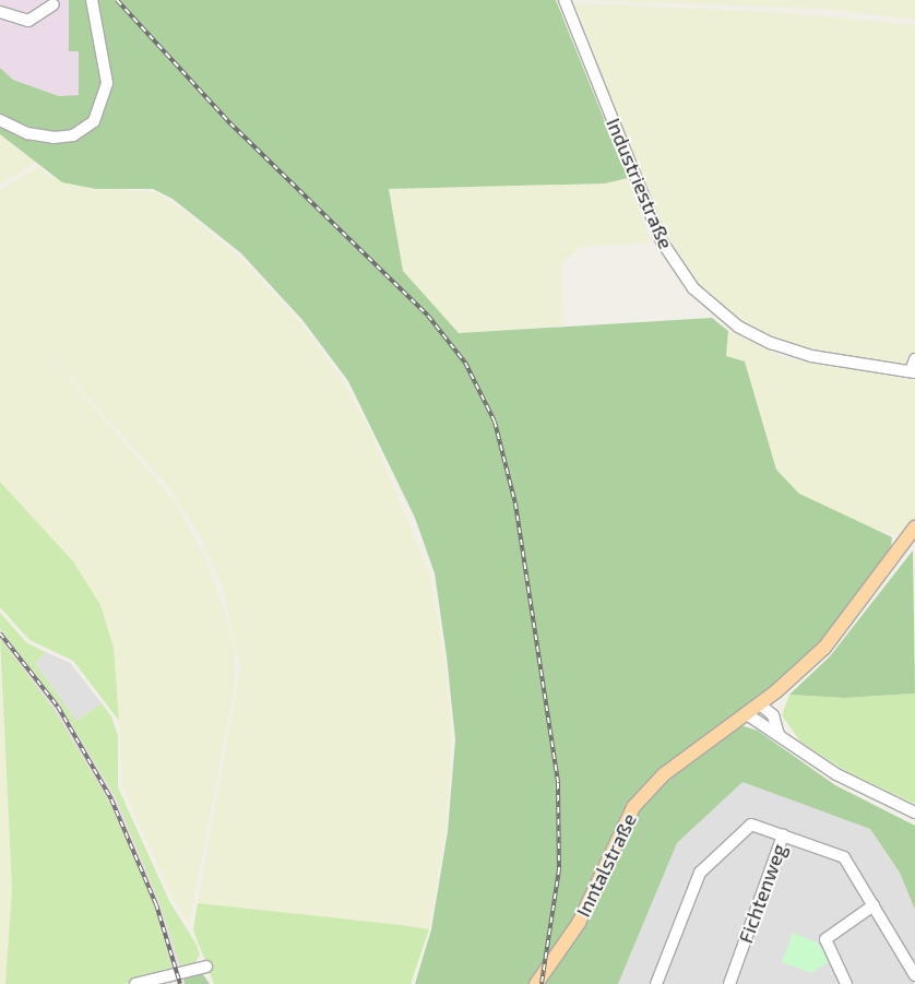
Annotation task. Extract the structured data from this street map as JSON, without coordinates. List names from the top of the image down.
{
  "streets": {
    "main road": ["Inntalstraße"],
    "street": ["Industriestraße", "Fichtenweg"]
  }
}
